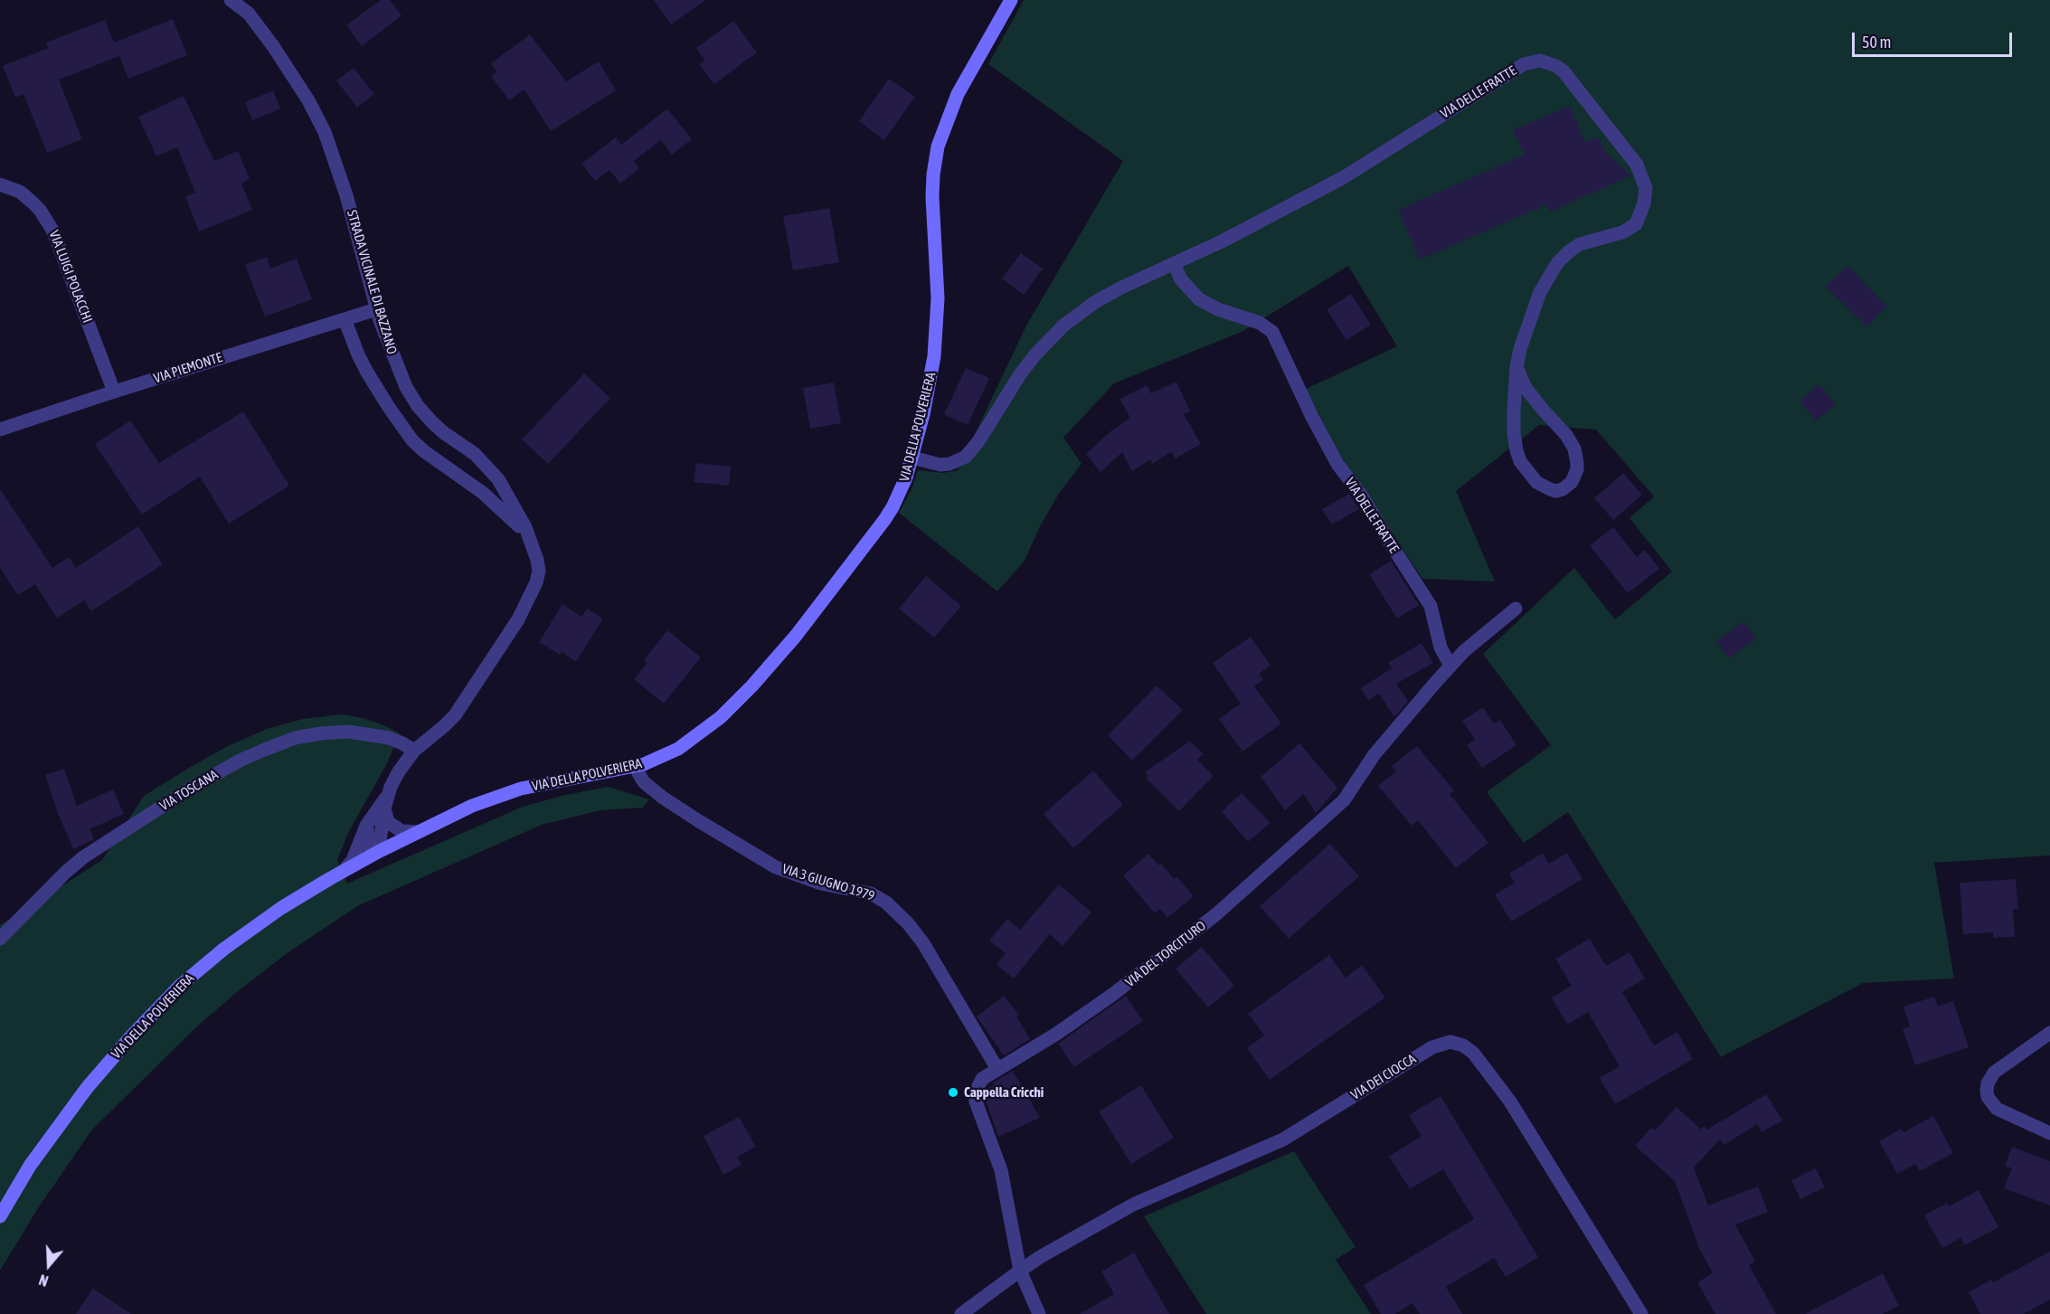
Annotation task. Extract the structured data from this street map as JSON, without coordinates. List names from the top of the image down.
{
  "streets": {
    "main road": ["VIA DELLA POLVERIERA"],
    "street": [
      "VIA DELLE FRATTE",
      "VIA LUIGI POLACCHI",
      "STRADA VICINALE DI BAZZANO",
      "VIA PIEMONTE",
      "VIA TOSCANA",
      "VIA 3 GIUGNO 1979",
      "VIA DEL TORCITURO",
      "VIA DEI CIOCCA"
    ]
  },
  "crossings": [
    ["VIA DELLE FRATTE", "VIA DELLA POLVERIERA"],
    ["VIA DELLE FRATTE", "VIA DEL TORCITURO"],
    ["VIA LUIGI POLACCHI", "VIA PIEMONTE"],
    ["STRADA VICINALE DI BAZZANO", "VIA PIEMONTE"],
    ["STRADA VICINALE DI BAZZANO", "VIA DELLA POLVERIERA"],
    ["STRADA VICINALE DI BAZZANO", "VIA TOSCANA"],
    ["VIA DELLA POLVERIERA", "VIA 3 GIUGNO 1979"],
    ["VIA 3 GIUGNO 1979", "VIA DEL TORCITURO"],
    ["VIA DEL TORCITURO", "VIA DEI CIOCCA"]
  ],
  "places": ["Cappella Cricchi"],
  "scale_bar": "50 m",
  "north": "bottom"
}
